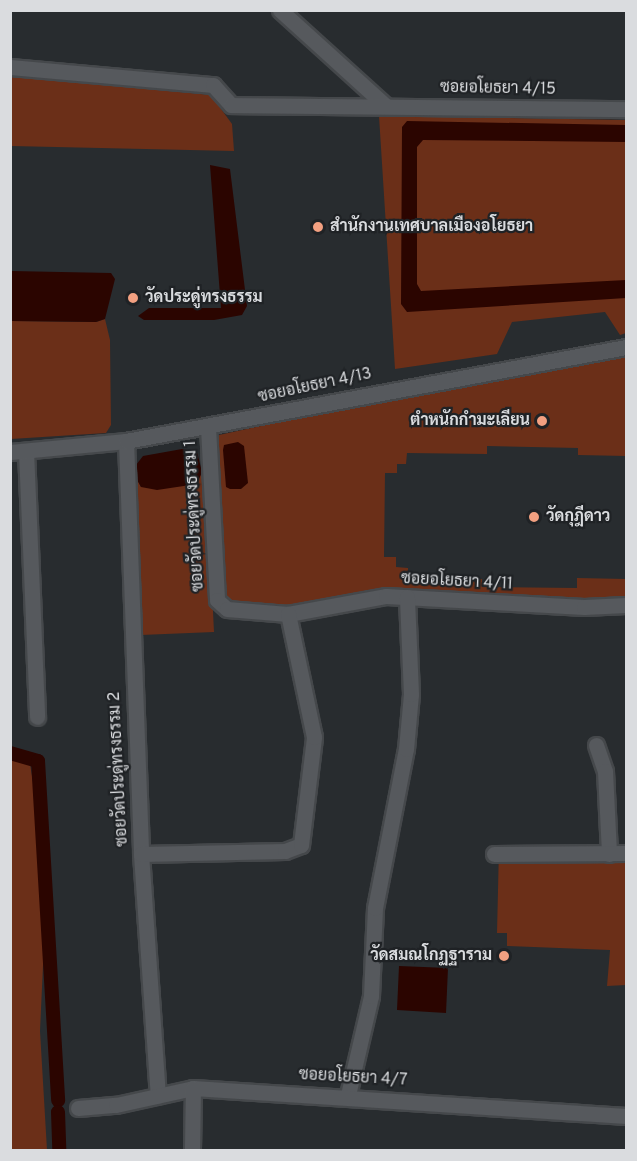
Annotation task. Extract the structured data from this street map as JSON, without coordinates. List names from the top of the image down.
{
  "streets": {
    "street": [
      "ซอยอโยธยา 4/15",
      "ซอยอโยธยา 4/13",
      "ซอยวัดประดู่ทรงธรรม 1",
      "ซอยอโยธยา 4/11",
      "ซอยวัดประดู่ทรงธรรม 2",
      "ซอยอโยธยา 4/7"
    ]
  },
  "crossings": [
    ["ซอยอโยธยา 4/13", "ซอยวัดประดู่ทรงธรรม 1"],
    ["ซอยอโยธยา 4/13", "ซอยวัดประดู่ทรงธรรม 2"],
    ["ซอยวัดประดู่ทรงธรรม 1", "ซอยอโยธยา 4/11"],
    ["ซอยวัดประดู่ทรงธรรม 2", "ซอยอโยธยา 4/7"]
  ],
  "places": [
    "สำนักงานเทศบาลเมืองอโยธยา",
    "วัดประดู่ทรงธรรม",
    "ตำหนักกำมะเลียน",
    "วัดกุฎีดาว",
    "วัดสมณโกฏฐาราม"
  ]
}
